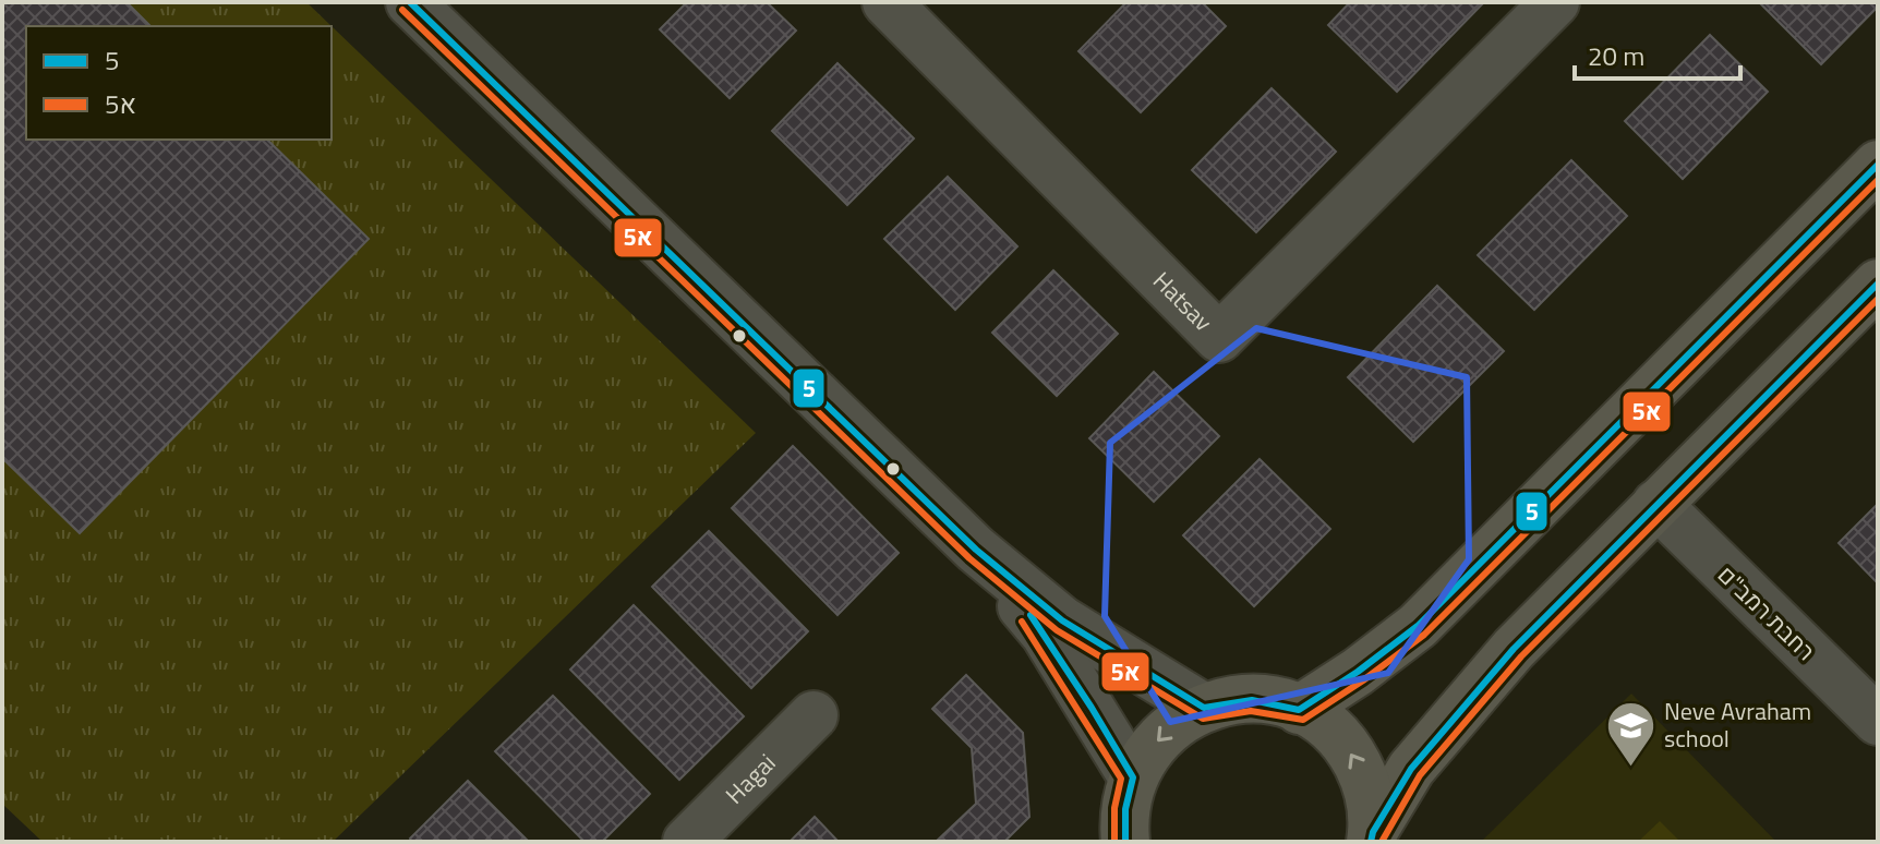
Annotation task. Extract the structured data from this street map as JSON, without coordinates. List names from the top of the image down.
{
  "streets": {
    "street": ["Hatsav", "רחבת רמב\"ם", "Hagai"]
  },
  "places": {
    "school or university": ["Neve Avraham school"]
  },
  "lines": ["transit line 5", "transit line 5א"],
  "legend": ["5", "5א"],
  "scale_bar": "20 m"
}
